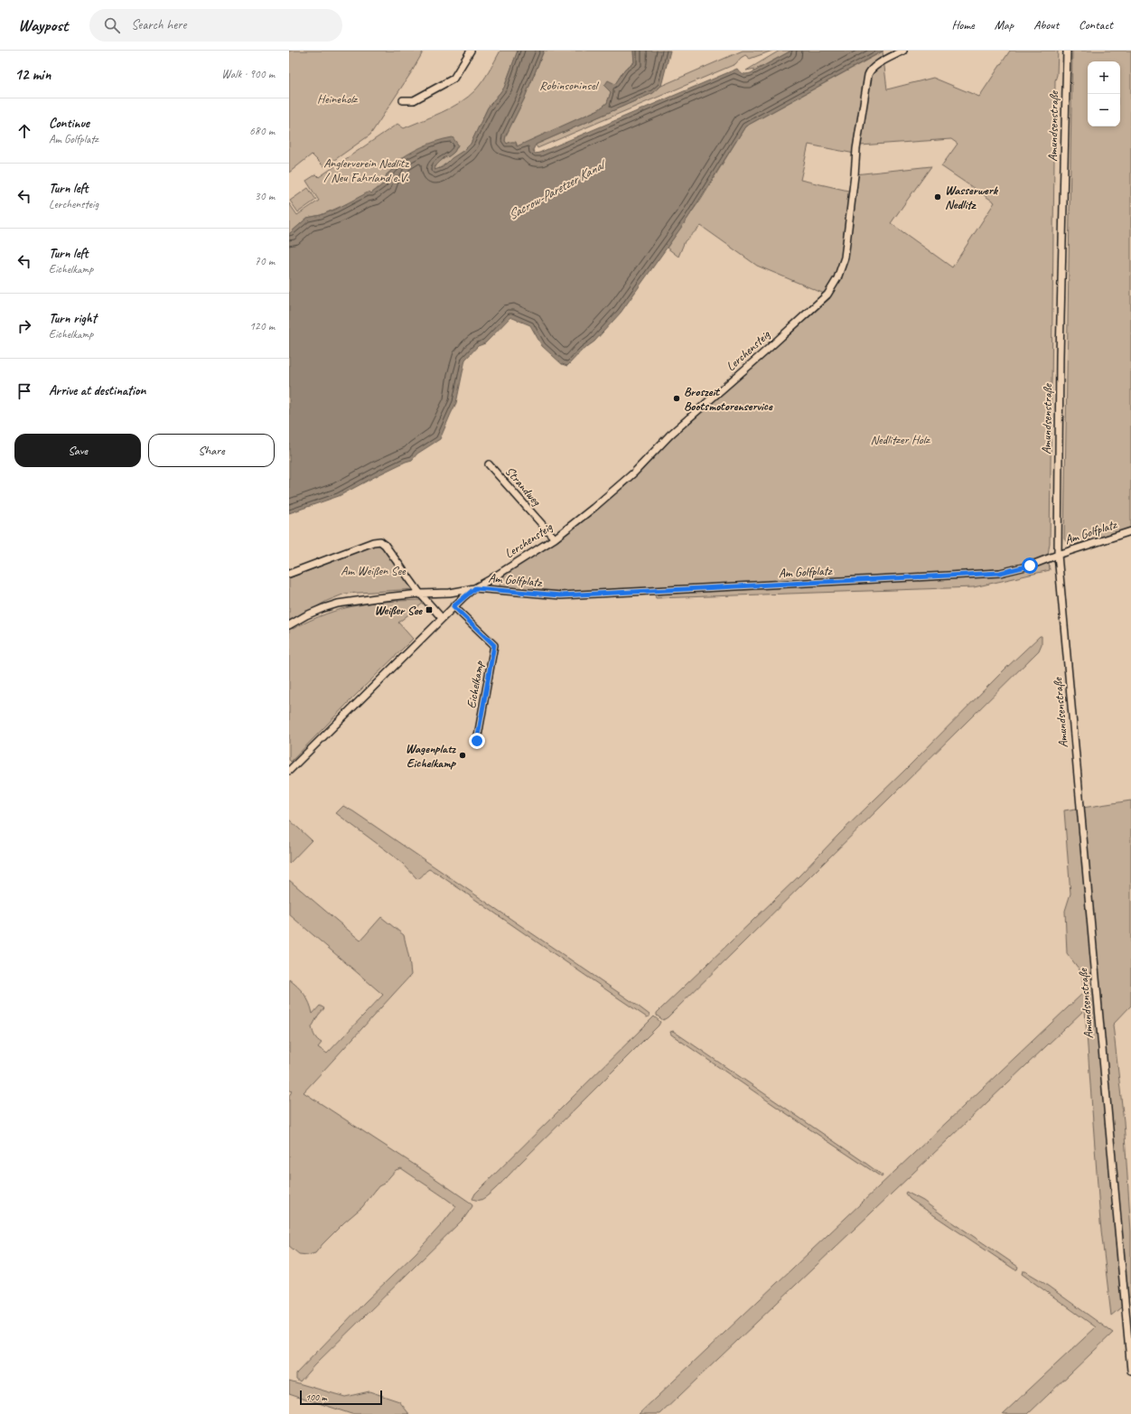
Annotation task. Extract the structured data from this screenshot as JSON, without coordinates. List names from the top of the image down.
{
  "streets": {
    "street": [
      "Amundsenstraße",
      "Lerchensteig",
      "Strandweg",
      "Am Golfplatz",
      "Eichelkamp"
    ]
  },
  "crossings": [
    ["Amundsenstraße", "Am Golfplatz"],
    ["Lerchensteig", "Strandweg"],
    ["Lerchensteig", "Am Golfplatz"],
    ["Lerchensteig", "Eichelkamp"]
  ],
  "water": ["Sacrow-Paretzer Kanal"],
  "parks": [
    "Robinsoninsel",
    "Heineholz",
    "Anglerverein Nedlitz / Neu Fahrland e.V.",
    "Nedlitzer Holz",
    "Am Weißen See"
  ],
  "places": {
    "other": ["Wasserwerk Nedlitz", "Broszeit Bootsmotorenservice", "Wagenplatz Eichelkamp"],
    "transit": ["Weißer See"]
  },
  "scale_bar": "100 m",
  "page": {
    "header": "Waypost",
    "search": "Search here",
    "nav": [
      "Home",
      "Map",
      "About",
      "Contact"
    ],
    "heading": ["12 min", "Walk · 900 m"],
    "map_buttons": ["+", "−"],
    "list": [
      ["Continue", "Am Golfplatz", "680 m"],
      ["Turn left", "Lerchensteig", "30 m"],
      ["Turn left", "Eichelkamp", "70 m"],
      ["Turn right", "Eichelkamp", "120 m"],
      "Arrive at destination"
    ],
    "buttons": ["Save", "Share"],
    "scale": "100 m"
  }
}
